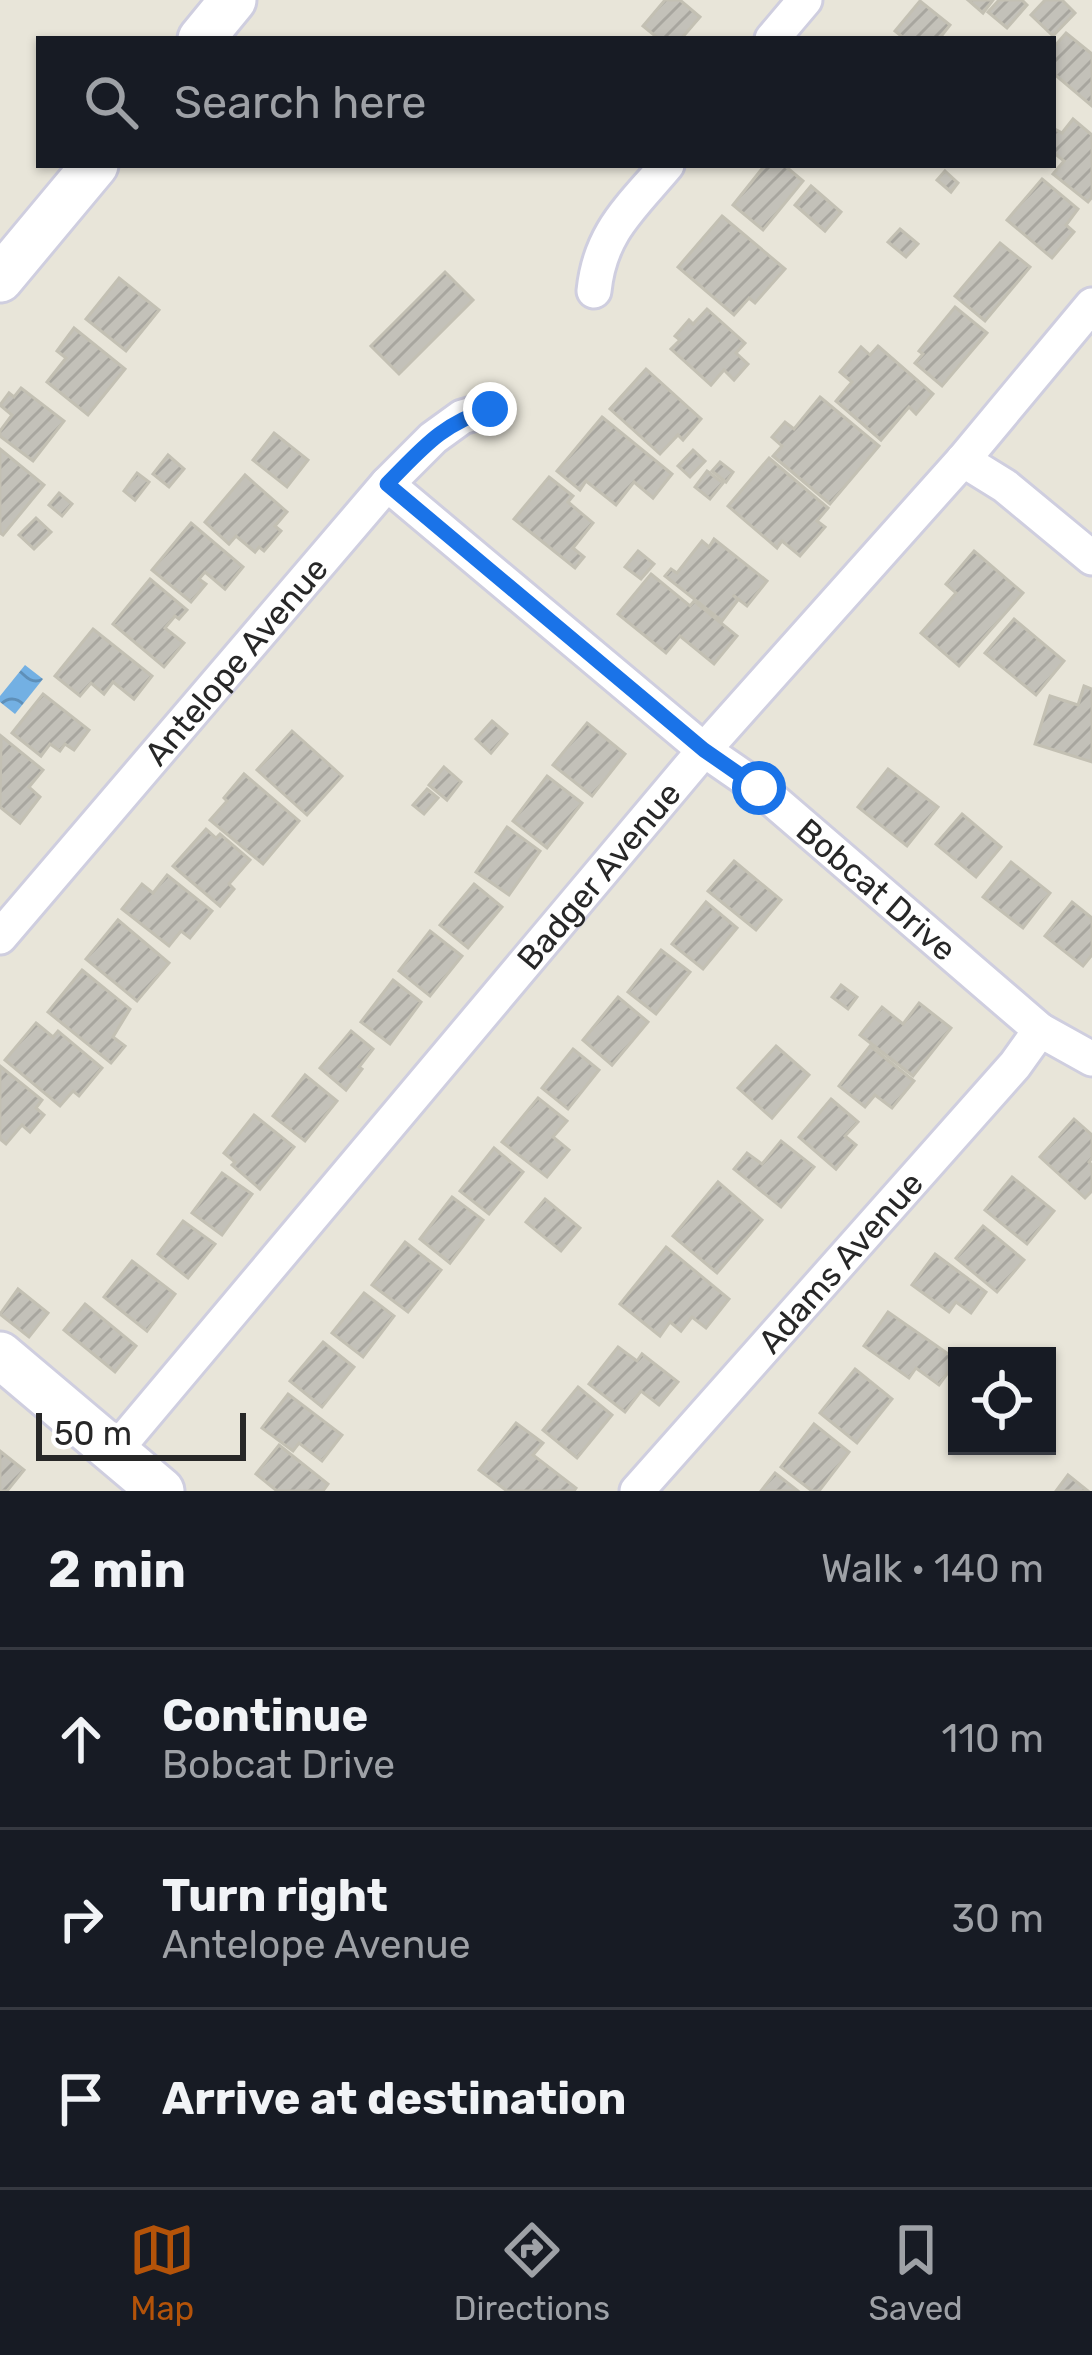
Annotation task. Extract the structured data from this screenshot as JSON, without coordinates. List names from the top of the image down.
{
  "streets": {
    "street": [
      "Antelope Avenue",
      "Badger Avenue",
      "Bobcat Drive",
      "Adams Avenue"
    ]
  },
  "crossings": [
    ["Antelope Avenue", "Bobcat Drive"],
    ["Badger Avenue", "Bobcat Drive"],
    ["Bobcat Drive", "Adams Avenue"]
  ],
  "scale_bar": "50 m",
  "page": {
    "search": "Search here",
    "scale": "50 m",
    "heading": ["2 min", "Walk · 140 m"],
    "list": [
      ["Continue", "Bobcat Drive", "110 m"],
      ["Turn right", "Antelope Avenue", "30 m"],
      "Arrive at destination"
    ],
    "nav": ["Map", "Directions", "Saved"]
  }
}
